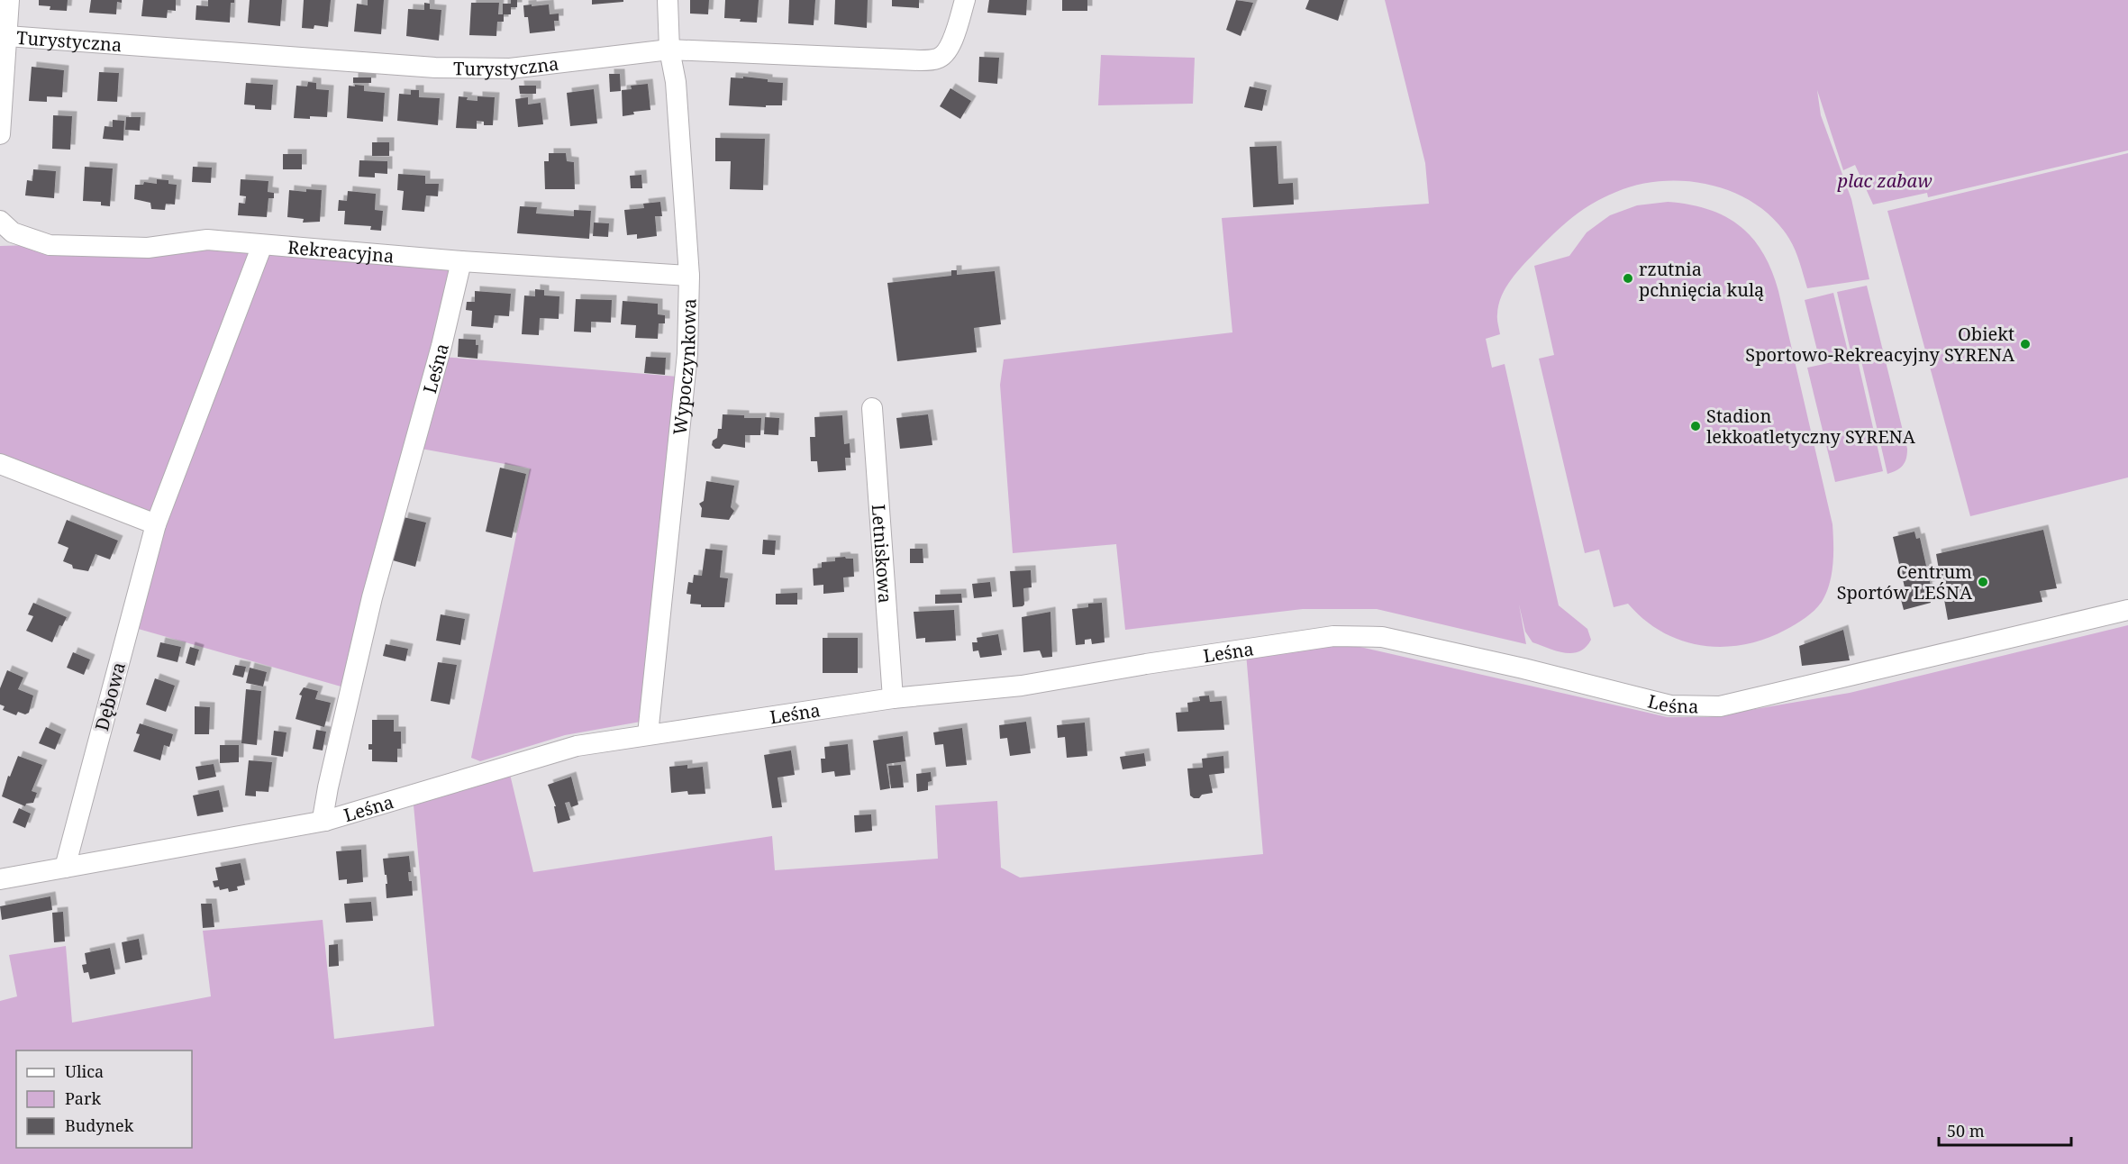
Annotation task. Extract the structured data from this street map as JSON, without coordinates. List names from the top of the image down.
{
  "streets": {
    "street": [
      "Turystyczna",
      "Rekreacyjna",
      "Wypoczynkowa",
      "Leśna",
      "Letniskowa",
      "Dębowa"
    ]
  },
  "crossings": [
    ["Turystyczna", "Wypoczynkowa"],
    ["Rekreacyjna", "Wypoczynkowa"],
    ["Rekreacyjna", "Leśna"],
    ["Rekreacyjna", "Dębowa"],
    ["Wypoczynkowa", "Leśna"],
    ["Leśna", "Letniskowa"],
    ["Leśna", "Dębowa"]
  ],
  "parks": ["plac zabaw"],
  "places": [
    "rzutnia pchnięcia kulą",
    "Obiekt Sportowo-Rekreacyjny SYRENA",
    "Stadion lekkoatletyczny SYRENA",
    "Centrum Sportów LEŚNA"
  ],
  "legend": ["Ulica", "Park", "Budynek"],
  "scale_bar": "50 m"
}
